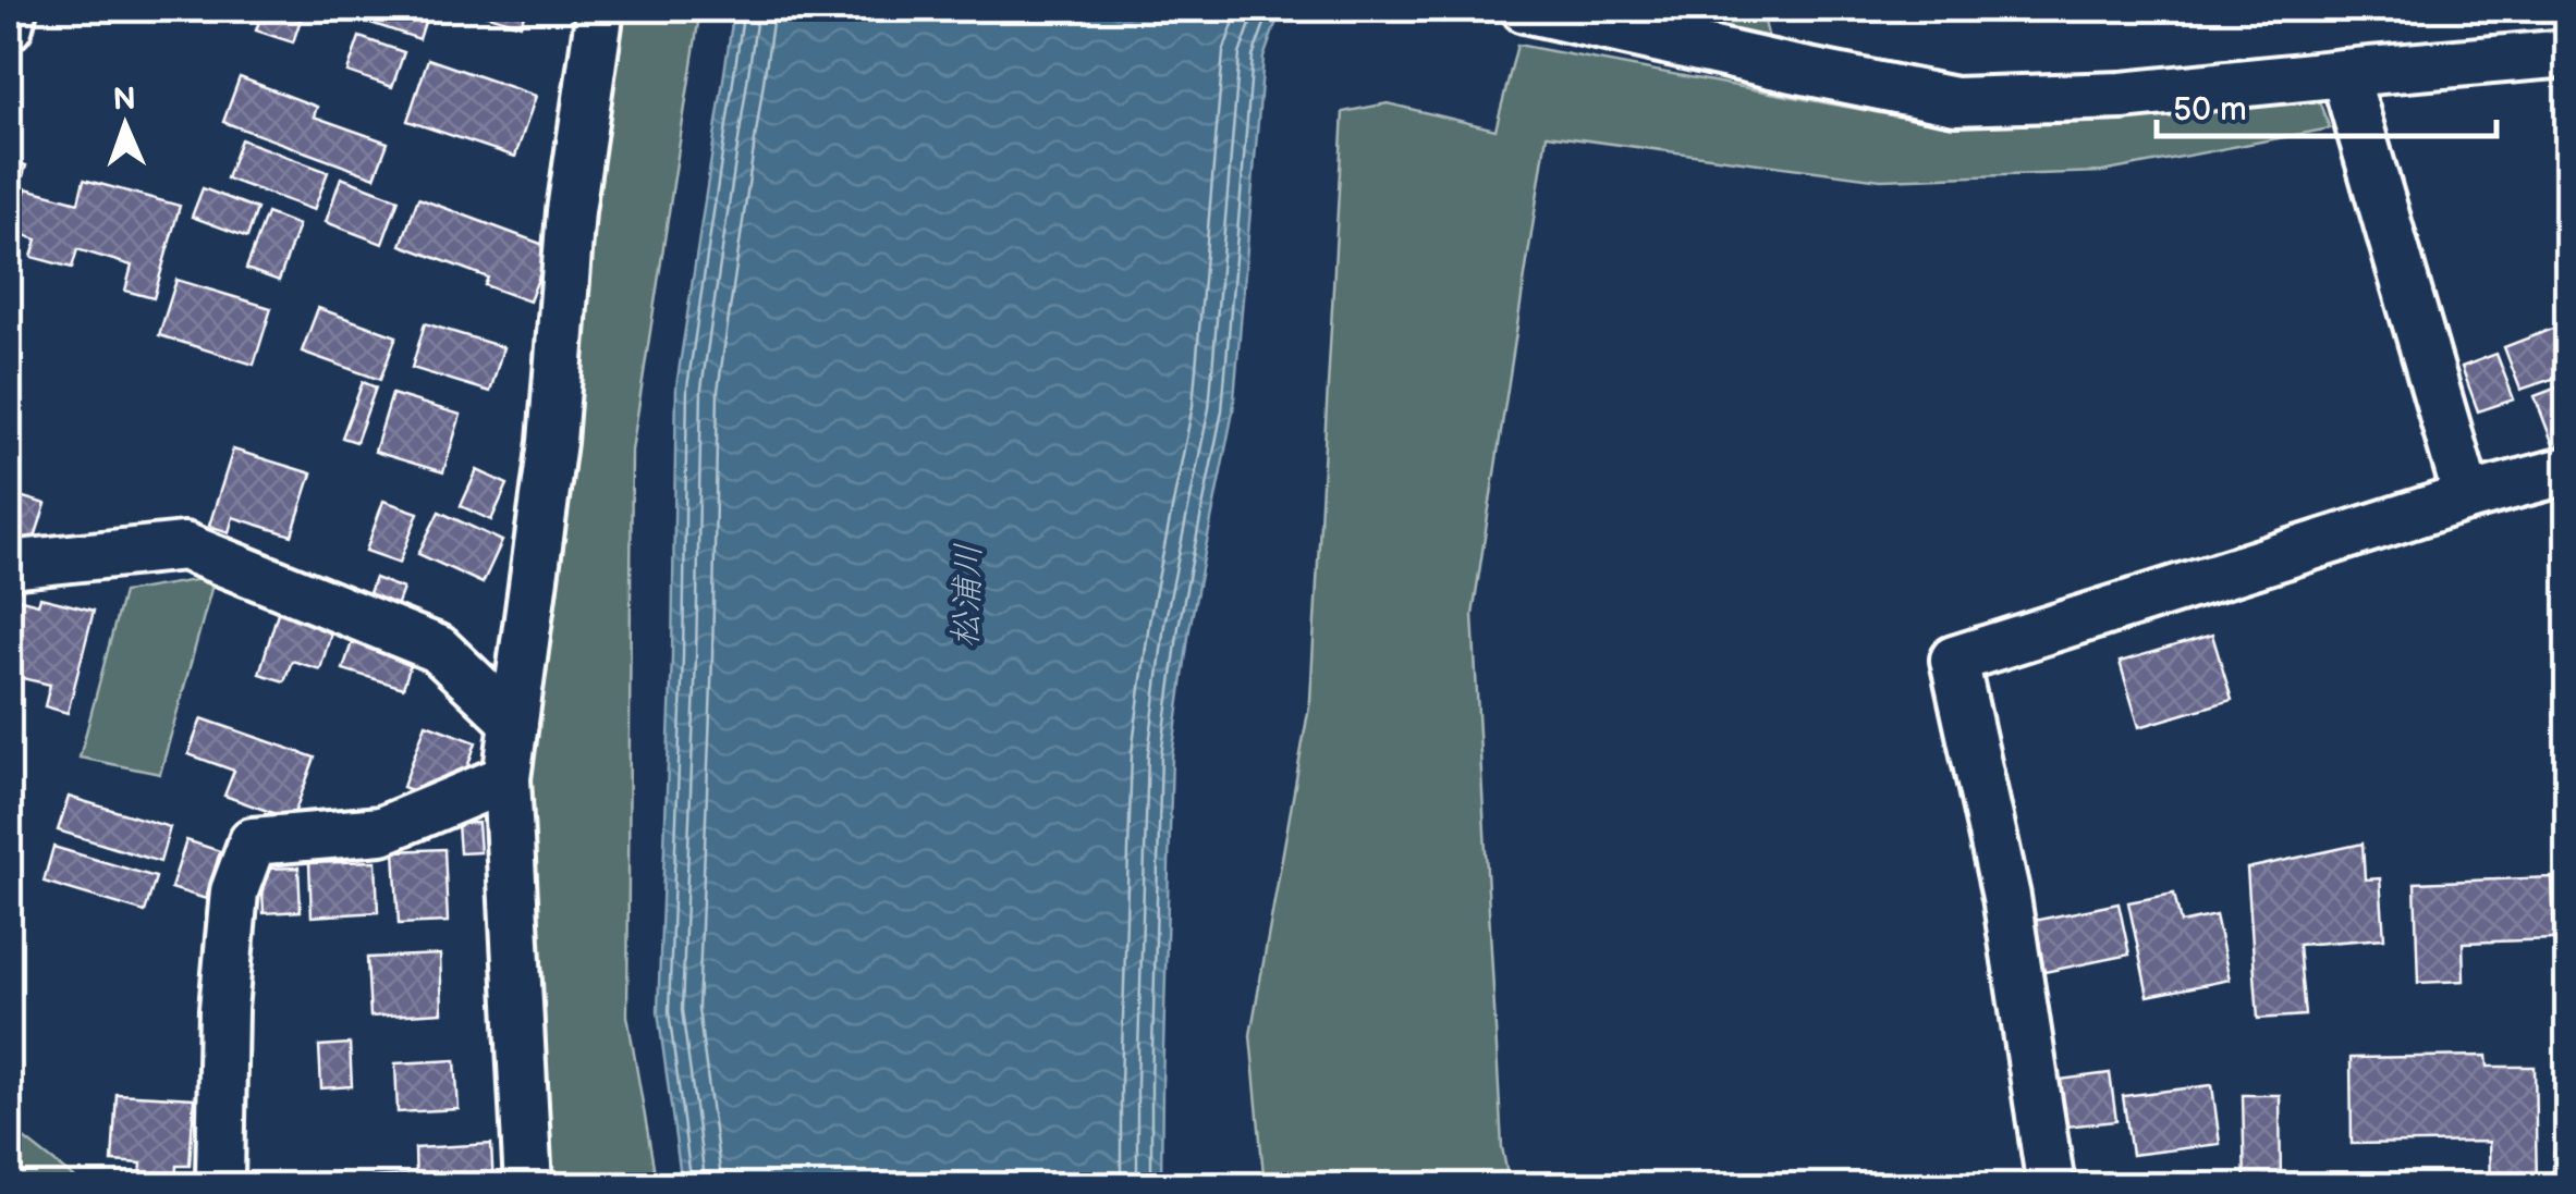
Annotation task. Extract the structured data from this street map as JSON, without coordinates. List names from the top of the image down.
{
  "water": ["松浦川"],
  "scale_bar": "50 m",
  "north": "top"
}
